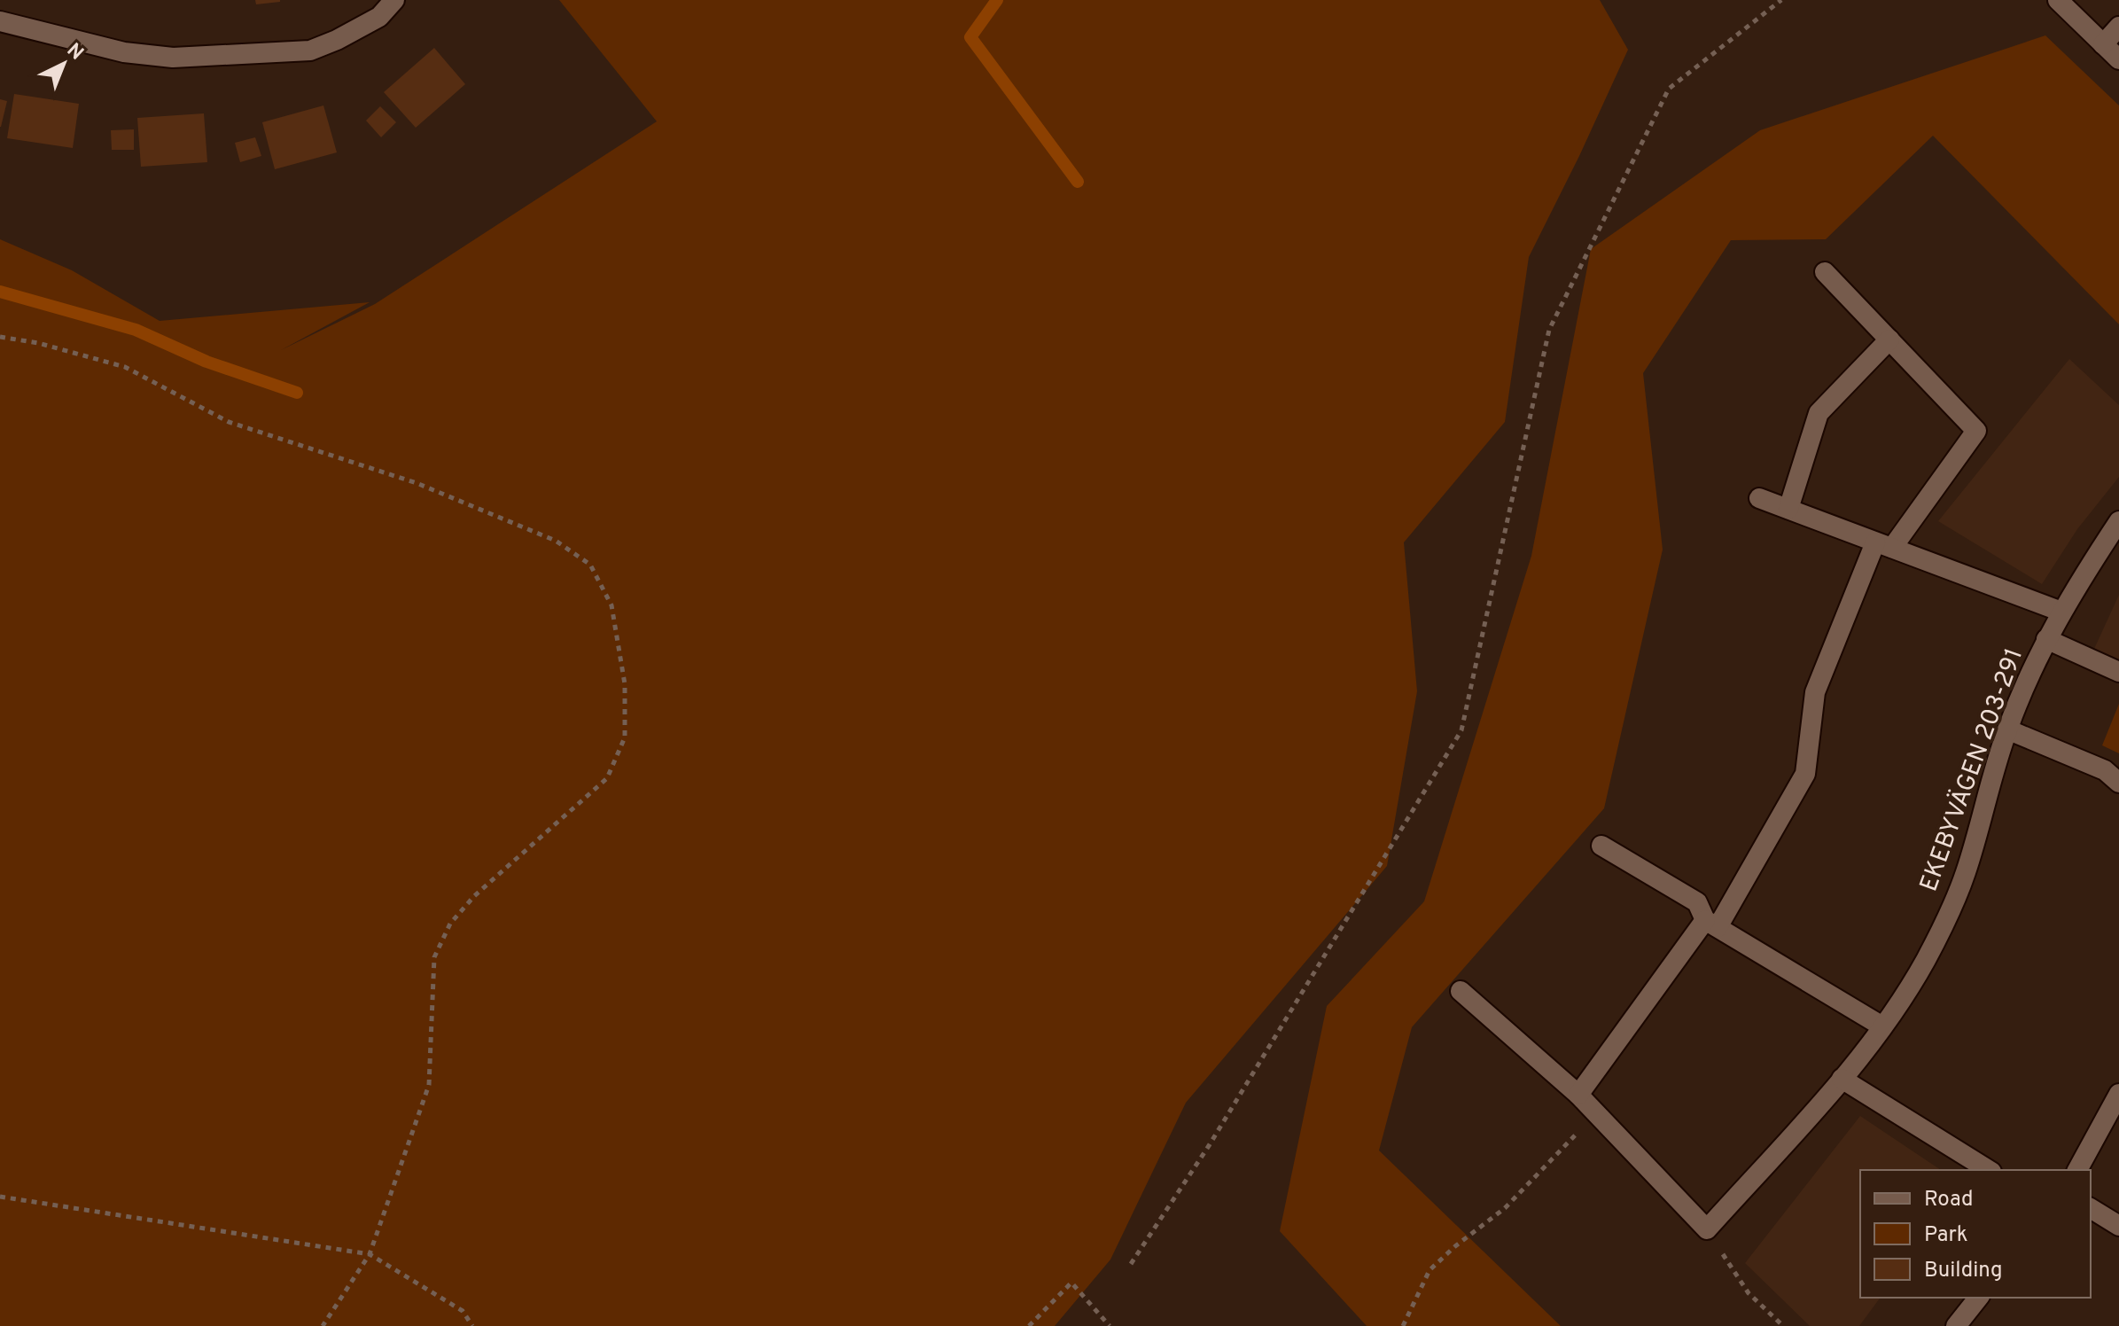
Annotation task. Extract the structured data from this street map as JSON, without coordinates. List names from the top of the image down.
{
  "streets": {
    "street": ["EKEBYVÄGEN 203-291"]
  },
  "legend": ["Road", "Park", "Building"],
  "north": "top right"
}
